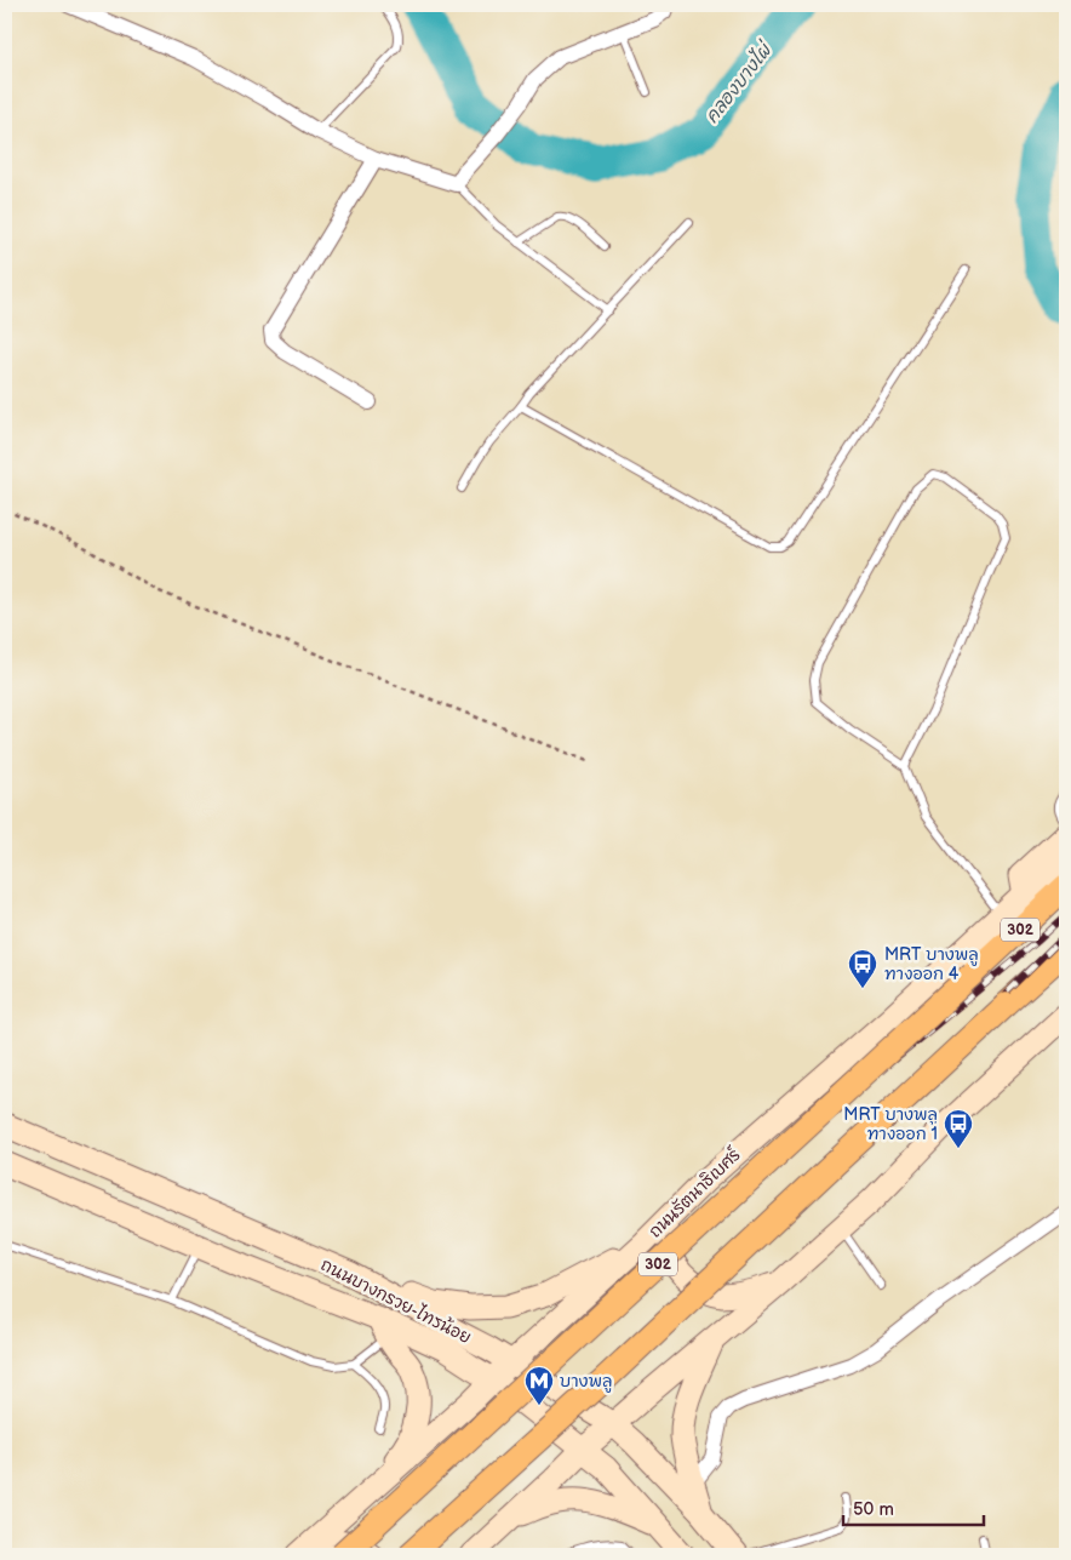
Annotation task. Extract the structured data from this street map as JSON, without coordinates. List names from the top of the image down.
{
  "streets": {
    "main road": ["302", "ถนนรัตนาธิเบศร์", "ถนนบางกรวย-ไทรน้อย"]
  },
  "crossings": [
    ["ถนนรัตนาธิเบศร์", "ถนนบางกรวย-ไทรน้อย"]
  ],
  "water": ["คลองบางไผ่"],
  "places": {
    "bus stop": ["MRT บางพลู ทางออก 4", "MRT บางพลู ทางออก 1"],
    "metro station": ["บางพลู"]
  },
  "scale_bar": "50 m"
}
